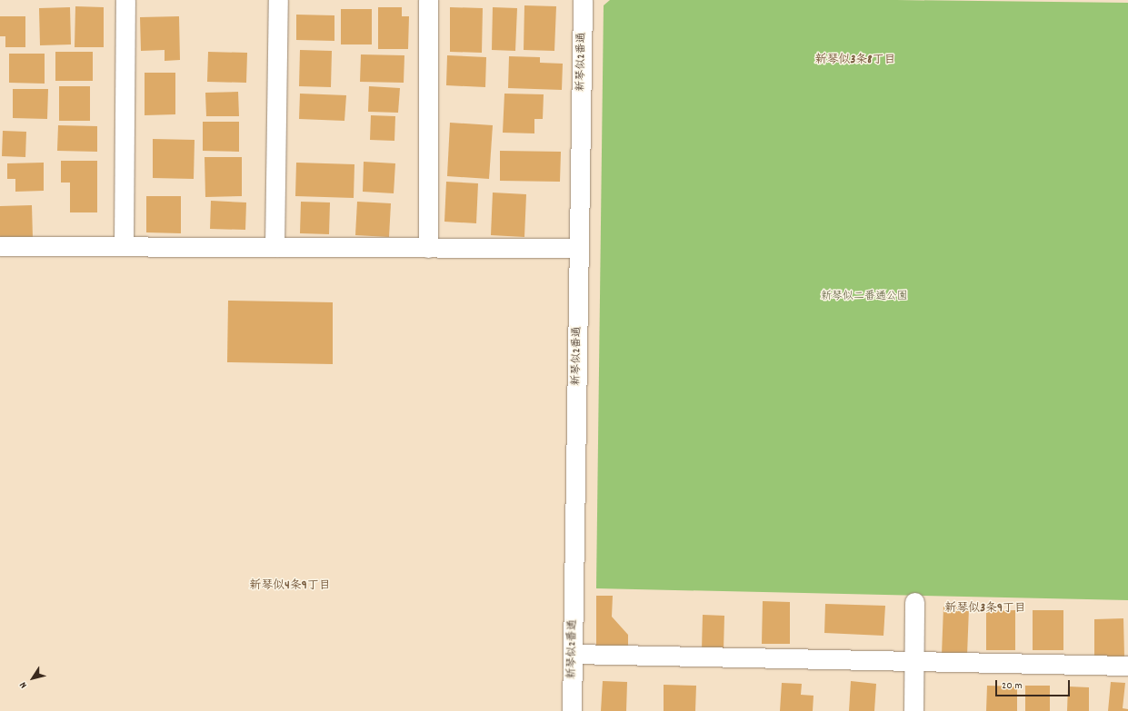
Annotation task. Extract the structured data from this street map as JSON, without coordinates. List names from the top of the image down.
{
  "streets": {
    "street": ["新琴似2番通"]
  },
  "districts": ["新琴似3条8丁目", "新琴似4条9丁目", "新琴似3条9丁目"],
  "parks": ["新琴似二番通公園"],
  "scale_bar": "20 m",
  "north": "bottom left"
}
